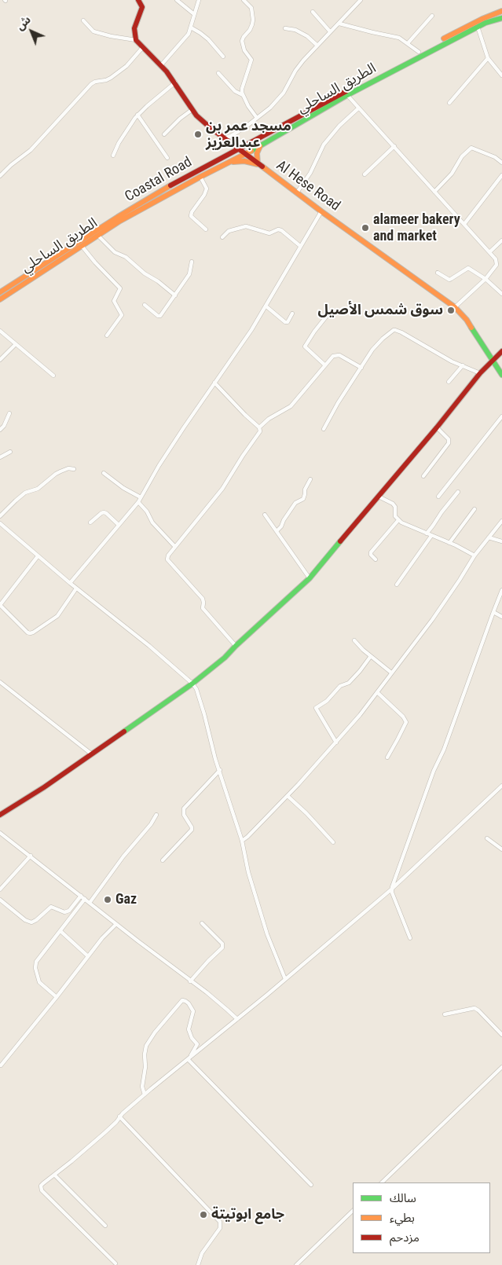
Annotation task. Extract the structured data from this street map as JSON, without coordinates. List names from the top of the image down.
{
  "streets": {
    "main road": ["الطريق الساحلي", "Coastal Road", "Al Hese Road"]
  },
  "crossings": [
    ["الطريق الساحلي", "Al Hese Road"],
    ["Coastal Road", "Al Hese Road"]
  ],
  "places": [
    "مسجد عمر بن عبدالعزيز",
    "alameer bakery and market",
    "سوق شمس الأصيل",
    "Gaz",
    "جامع ابوتيتة"
  ],
  "legend": ["سالك", "بطيء", "مزدحم"],
  "north": "top left"
}
